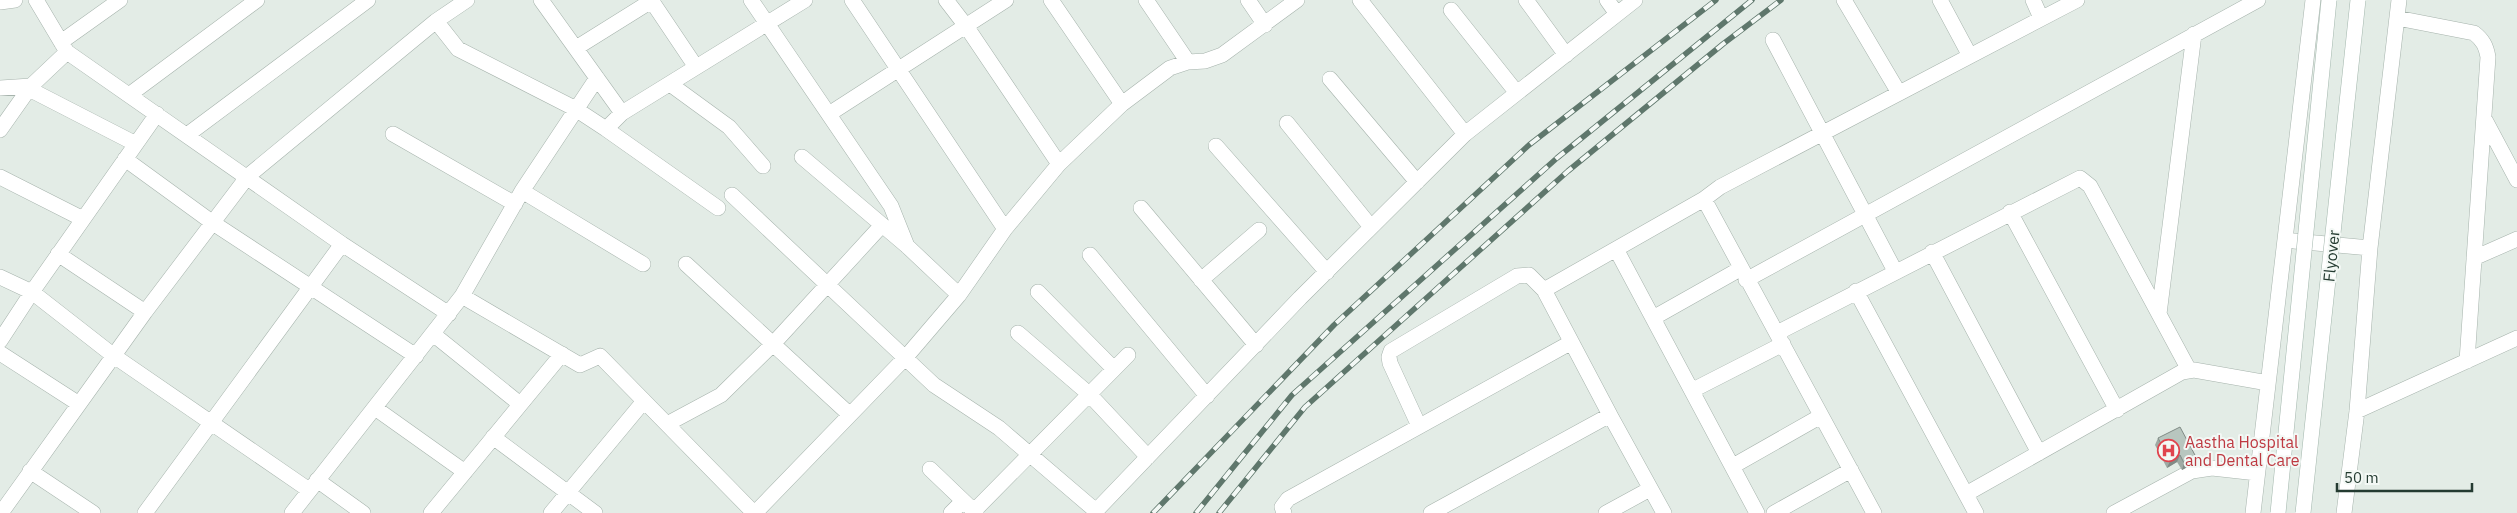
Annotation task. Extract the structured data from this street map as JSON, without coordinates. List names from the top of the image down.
{
  "streets": {
    "street": ["Flyover"]
  },
  "places": {
    "hospital": ["Aastha Hospital and Dental Care"]
  },
  "scale_bar": "50 m"
}
